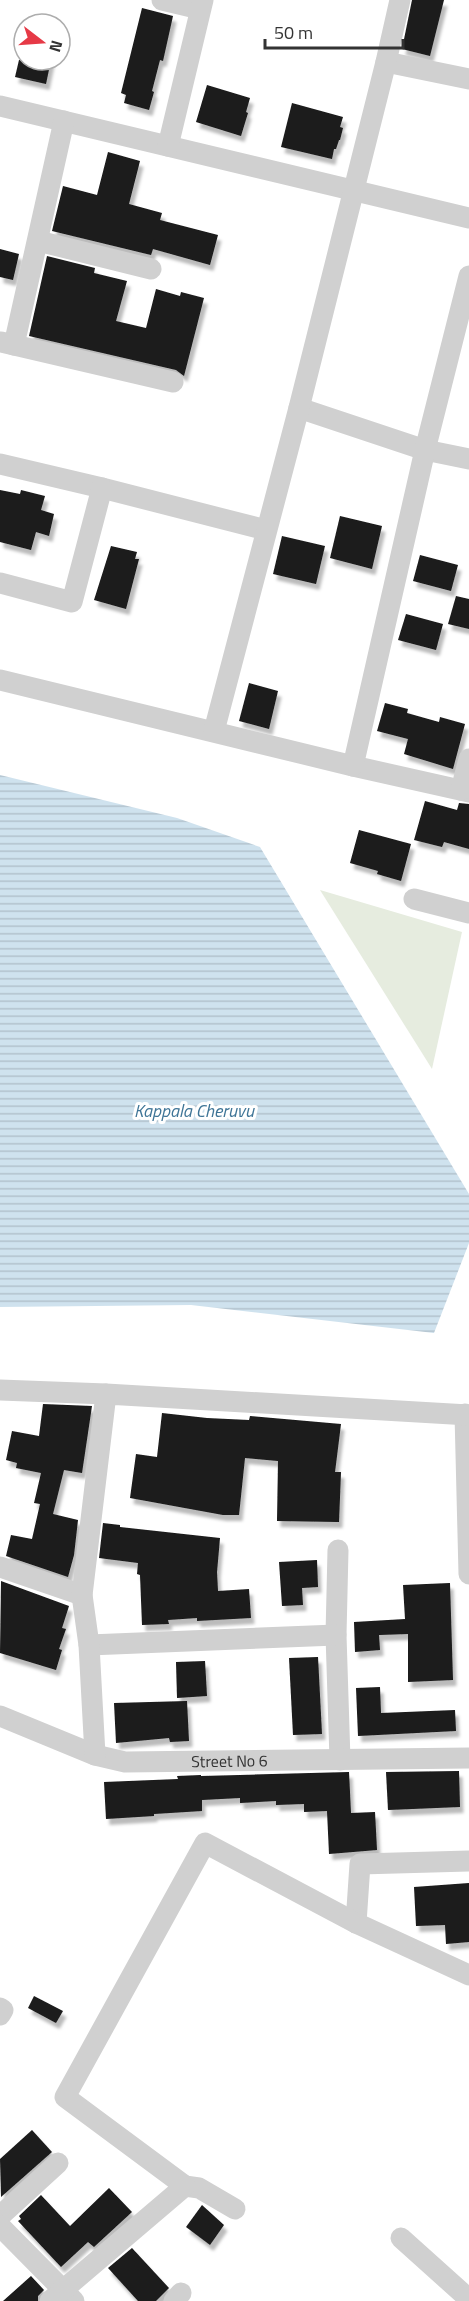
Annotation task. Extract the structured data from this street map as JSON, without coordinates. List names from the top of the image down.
{
  "streets": {
    "street": ["Street No 6"]
  },
  "water": ["Kappala Cheruvu"],
  "scale_bar": "50 m",
  "north": "right"
}
